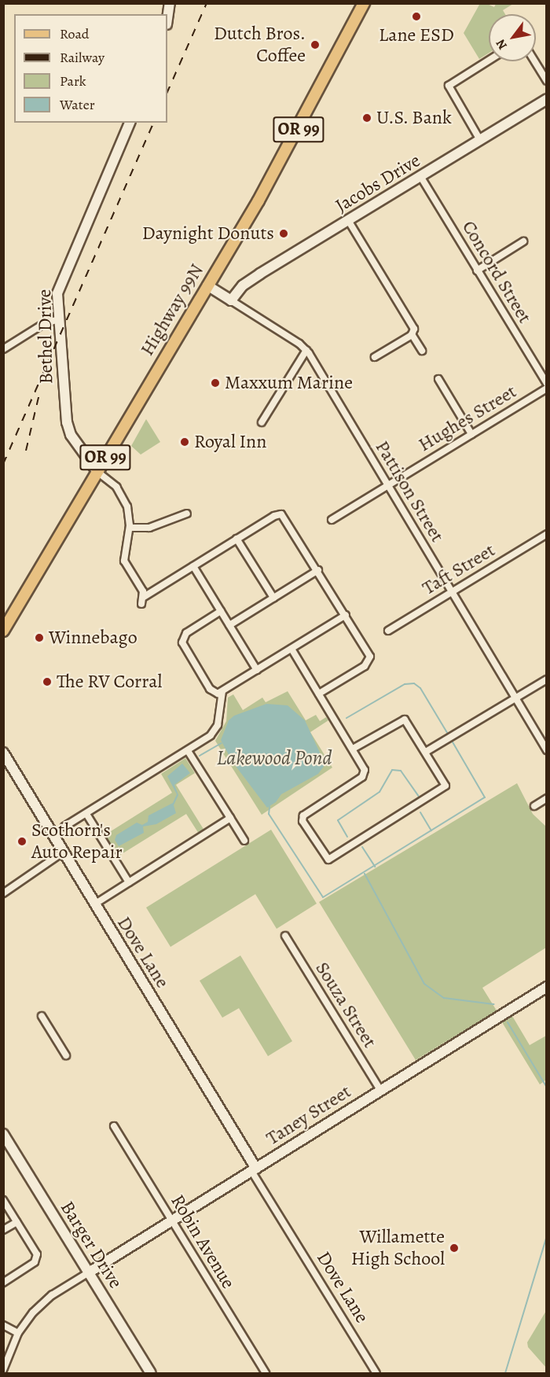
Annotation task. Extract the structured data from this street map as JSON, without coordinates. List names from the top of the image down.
{
  "streets": {
    "main road": ["OR 99", "Highway 99N"],
    "street": [
      "Jacobs Drive",
      "Concord Street",
      "Bethel Drive",
      "Hughes Street",
      "Pattison Street",
      "Taft Street",
      "Dove Lane",
      "Souza Street",
      "Taney Street",
      "Robin Avenue",
      "Barger Drive"
    ]
  },
  "crossings": [
    ["Jacobs Drive", "Concord Street"],
    ["Jacobs Drive", "Pattison Street"],
    ["Highway 99N", "Bethel Drive"],
    ["Highway 99N", "Pattison Street"],
    ["Hughes Street", "Pattison Street"],
    ["Pattison Street", "Taft Street"],
    ["Dove Lane", "Taney Street"],
    ["Souza Street", "Taney Street"],
    ["Taney Street", "Robin Avenue"],
    ["Taney Street", "Barger Drive"]
  ],
  "water": ["Lakewood Pond"],
  "places": [
    "Lane ESD",
    "Dutch Bros. Coffee",
    "U.S. Bank",
    "Daynight Donuts",
    "Maxxum Marine",
    "Royal Inn",
    "Winnebago",
    "The RV Corral",
    "Scothorn's Auto Repair",
    "Willamette High School"
  ],
  "legend": [
    "Road",
    "Railway",
    "Park",
    "Water"
  ],
  "north": "bottom left"
}
